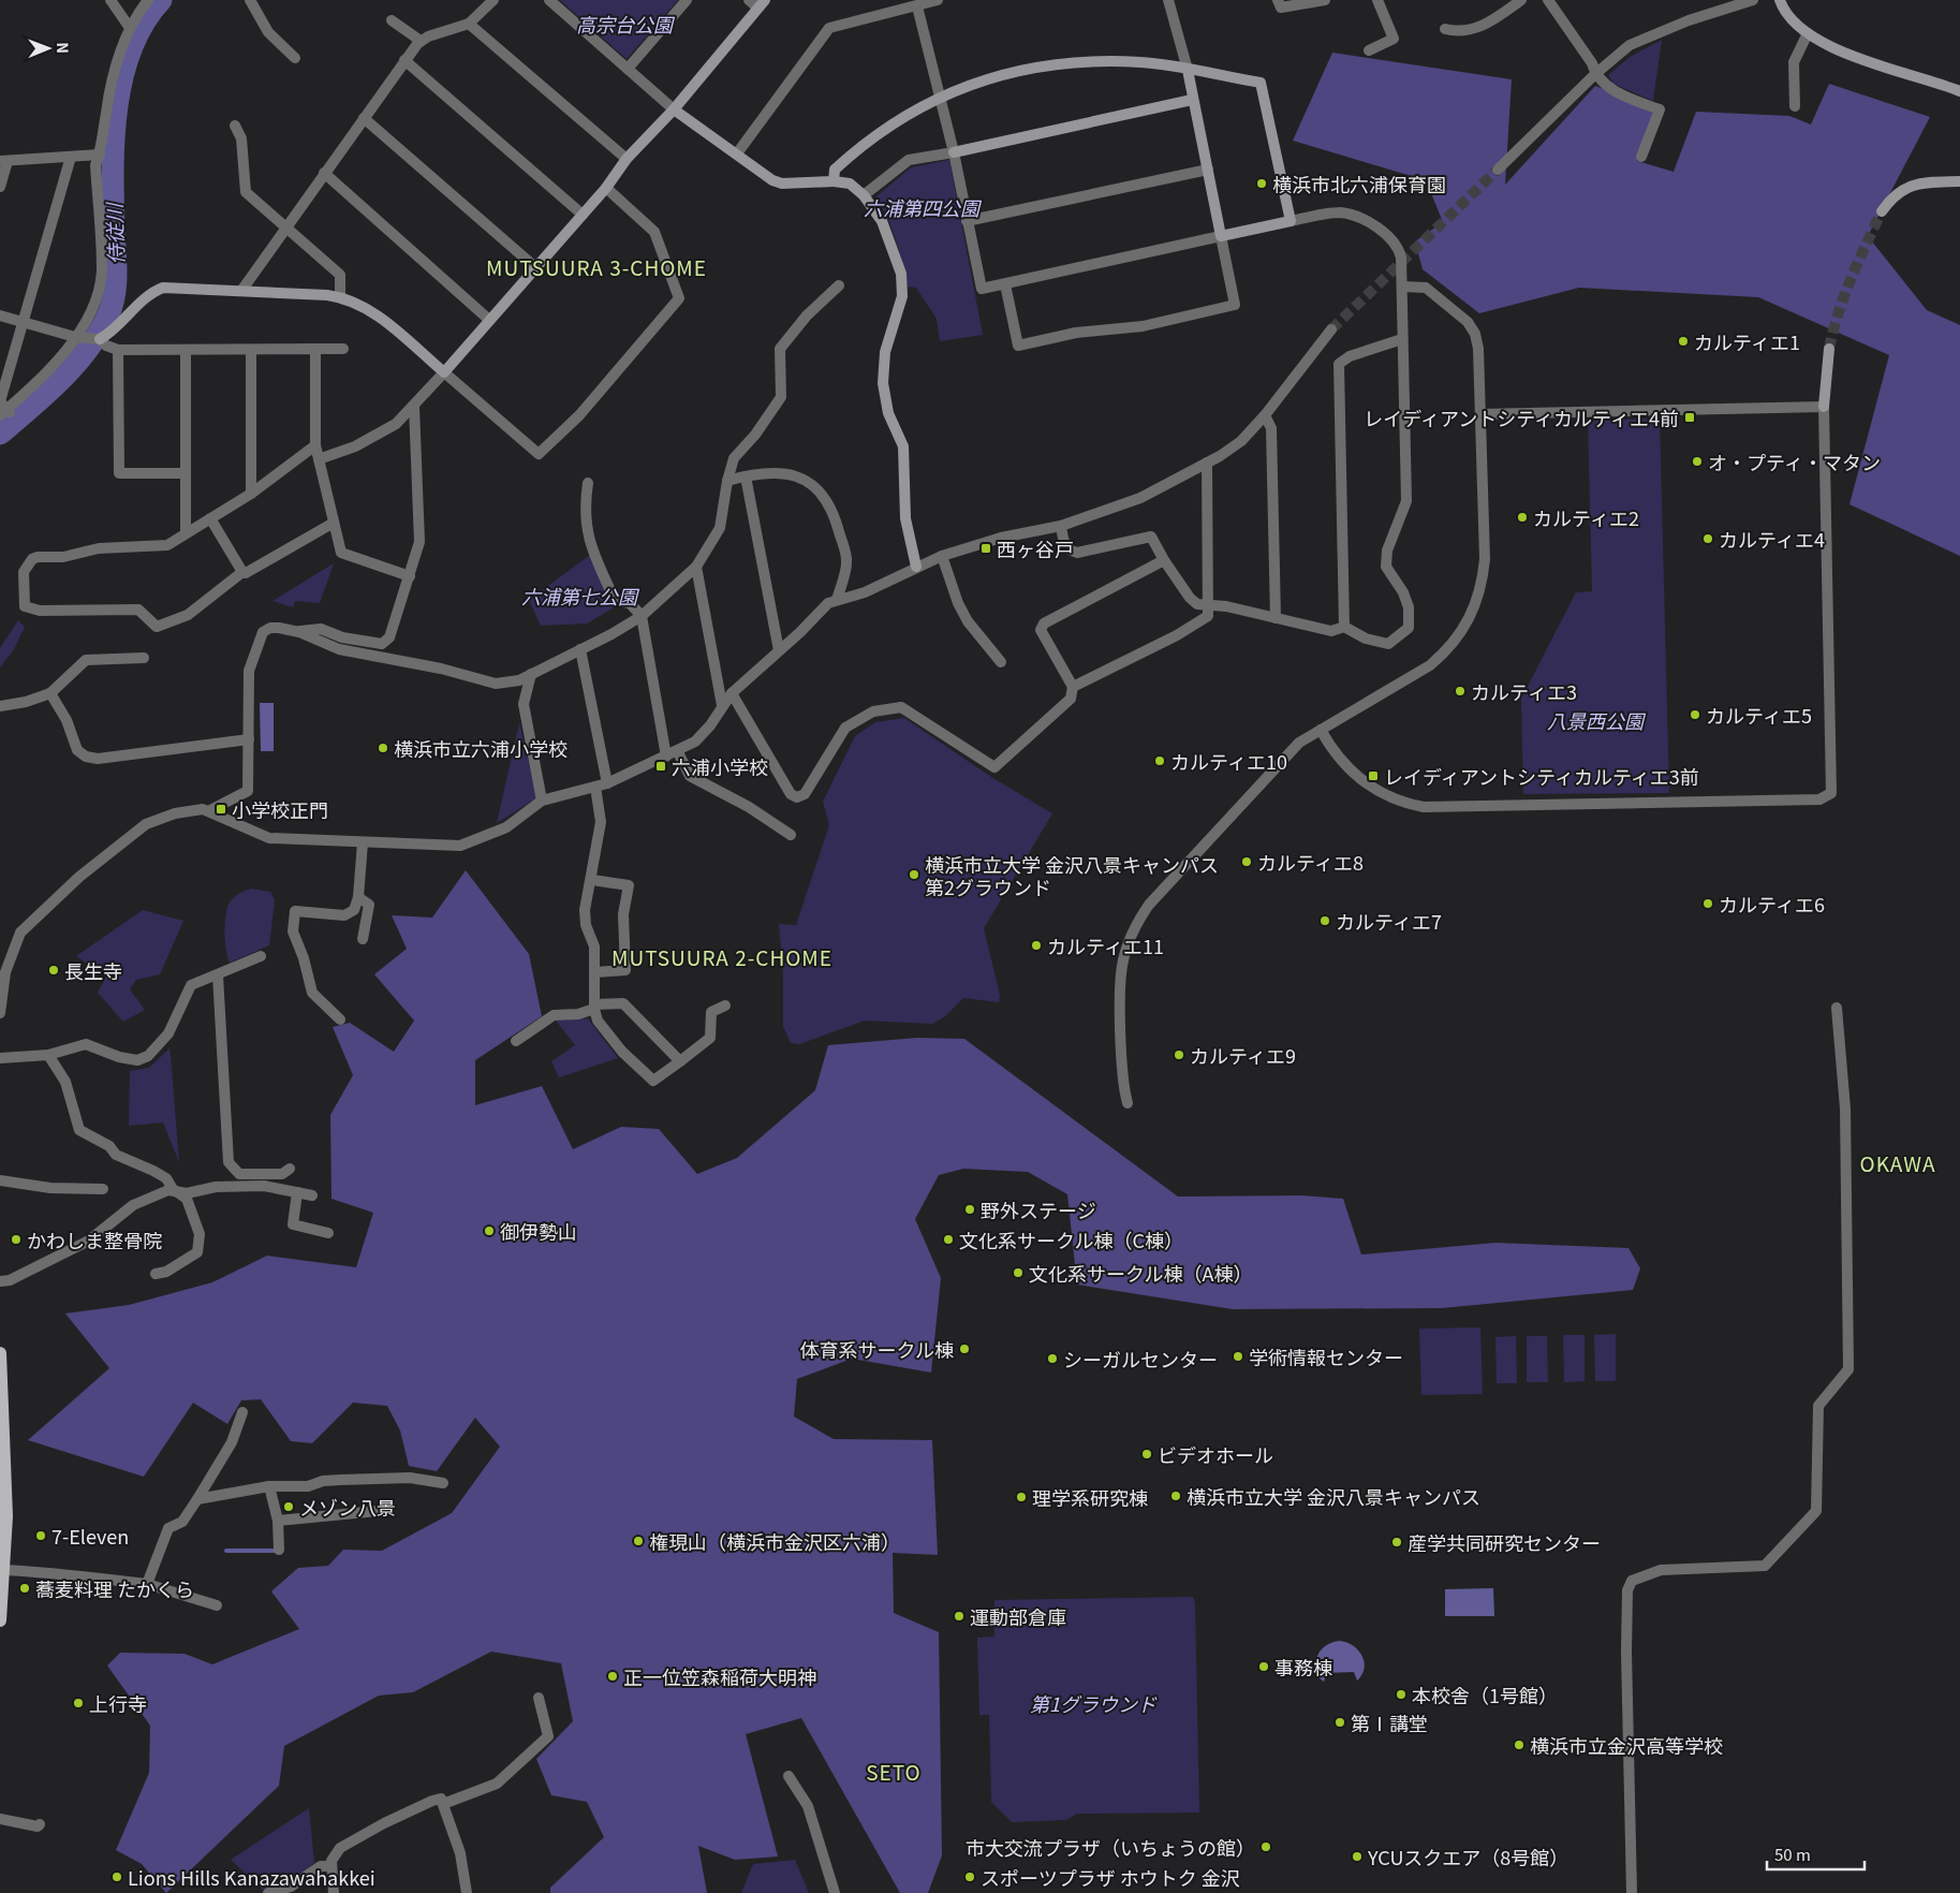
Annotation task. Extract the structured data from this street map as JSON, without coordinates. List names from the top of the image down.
{
  "districts": [
    "MUTSUURA 3-CHOME",
    "MUTSUURA 2-CHOME",
    "OKAWA",
    "SETO"
  ],
  "water": ["侍従川"],
  "parks": [
    "高宗台公園",
    "六浦第四公園",
    "六浦第七公園",
    "八景西公園",
    "第1グラウンド"
  ],
  "places": {
    "other": [
      "横浜市北六浦保育園",
      "カルティエ1",
      "オ・プティ・マタン",
      "カルティエ2",
      "カルティエ4",
      "カルティエ3",
      "カルティエ5",
      "横浜市立六浦小学校",
      "カルティエ10",
      "カルティエ8",
      "横浜市立大学 金沢八景キャンパス 第2グラウンド",
      "カルティエ6",
      "カルティエ7",
      "カルティエ11",
      "長生寺",
      "カルティエ9",
      "野外ステージ",
      "御伊勢山",
      "かわしま整骨院",
      "文化系サークル棟（C棟）",
      "文化系サークル棟（A棟）",
      "体育系サークル棟",
      "学術情報センター",
      "シーガルセンター",
      "ビデオホール",
      "横浜市立大学 金沢八景キャンパス",
      "理学系研究棟",
      "メゾン八景",
      "7-Eleven",
      "権現山（横浜市金沢区六浦）",
      "産学共同研究センター",
      "蕎麦料理 たかくら",
      "運動部倉庫",
      "事務棟",
      "正一位笠森稲荷大明神",
      "本校舎（1号館）",
      "上行寺",
      "第Ⅰ講堂",
      "横浜市立金沢高等学校",
      "市大交流プラザ（いちょうの館）",
      "YCUスクエア（8号館）",
      "Lions Hills Kanazawahakkei",
      "スポーツプラザ ホウトク 金沢"
    ],
    "transit": [
      "レイディアントシティカルティエ4前",
      "西ヶ谷戸",
      "六浦小学校",
      "レイディアントシティカルティエ3前",
      "小学校正門"
    ]
  },
  "scale_bar": "50 m",
  "north": "right"
}
